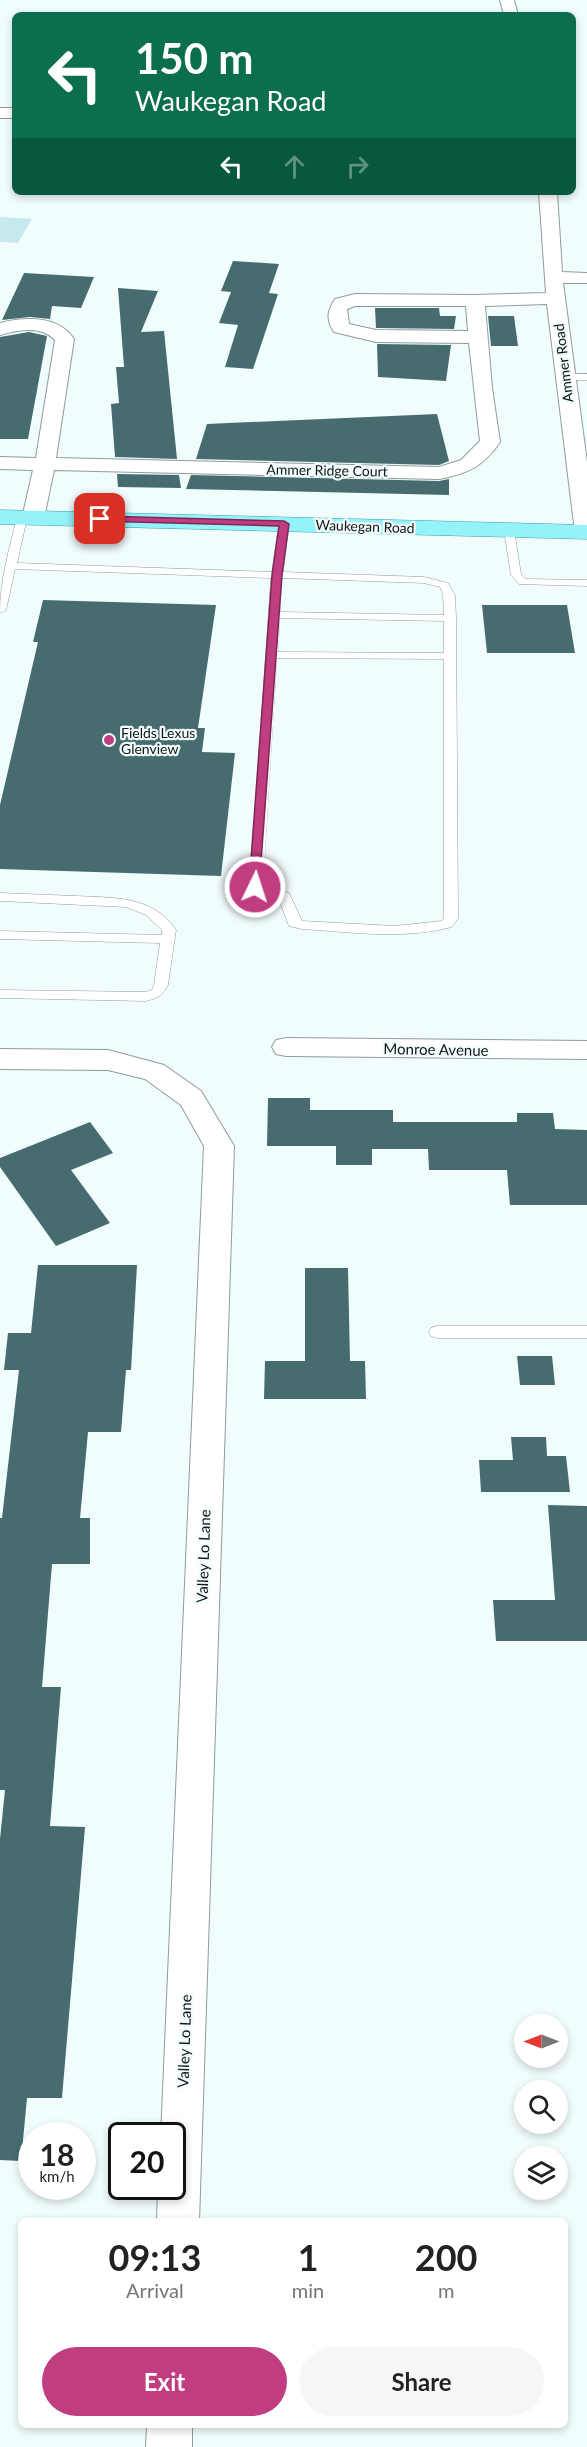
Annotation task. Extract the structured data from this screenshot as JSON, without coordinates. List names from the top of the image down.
{
  "streets": {
    "main road": ["Waukegan Road"],
    "street": [
      "Ammer Road",
      "Ammer Ridge Court",
      "Monroe Avenue",
      "Valley Lo Lane"
    ]
  },
  "crossings": [
    ["Ammer Road", "Waukegan Road"]
  ],
  "places": ["Fields Lexus Glenview"],
  "north": "left",
  "page": {
    "turn": ["150 m", "Waukegan Road"],
    "speed": "18 km/h",
    "limit": "20",
    "eta": [
      "09:13",
      "Arrival",
      "1",
      "min",
      "200",
      "m"
    ],
    "buttons": ["Exit", "Share"]
  }
}
